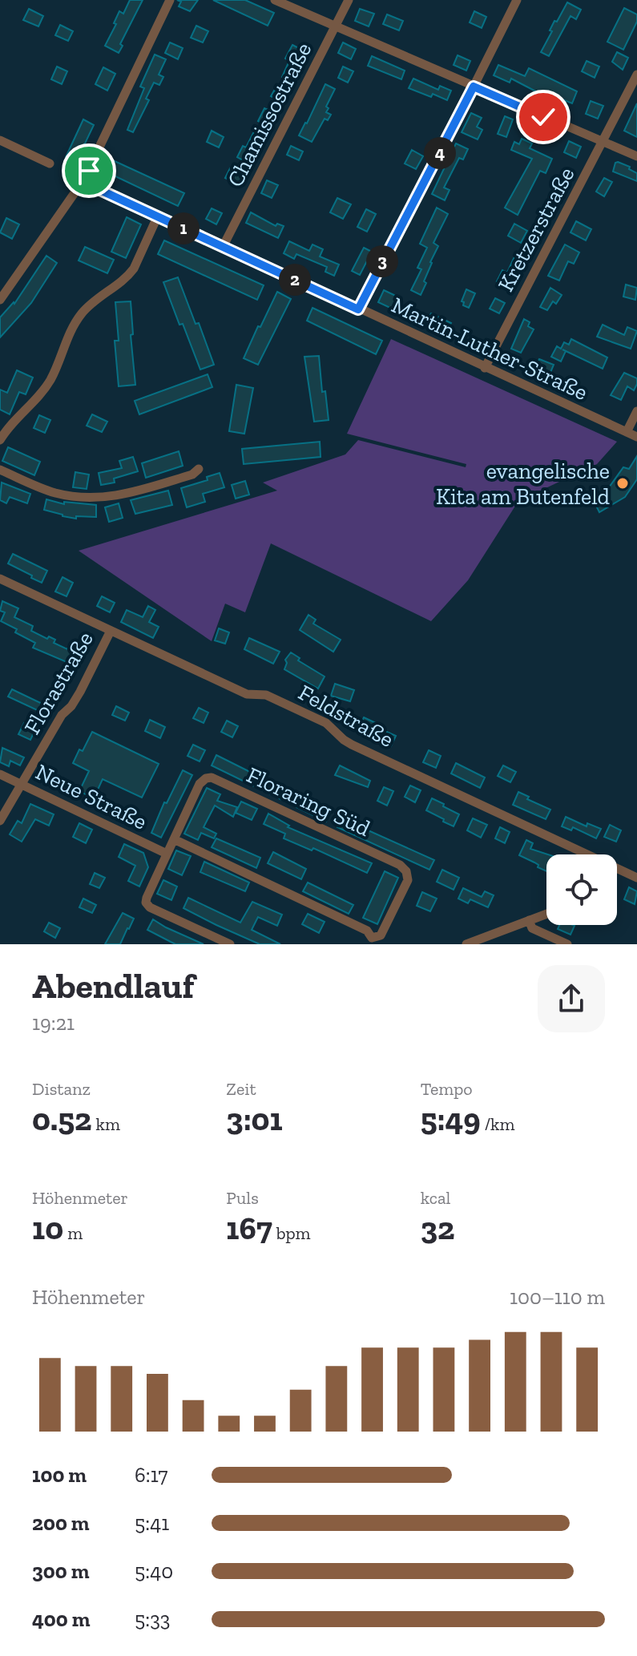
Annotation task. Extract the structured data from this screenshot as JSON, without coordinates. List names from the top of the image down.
{
  "streets": {
    "street": [
      "Chamissostraße",
      "Kretzerstraße",
      "Martin-Luther-Straße",
      "Florastraße",
      "Feldstraße",
      "Neue Straße",
      "Floraring Süd"
    ]
  },
  "crossings": [
    ["Chamissostraße", "Martin-Luther-Straße"],
    ["Kretzerstraße", "Martin-Luther-Straße"],
    ["Florastraße", "Feldstraße"],
    ["Florastraße", "Neue Straße"],
    ["Neue Straße", "Floraring Süd"]
  ],
  "places": ["evangelische Kita am Butenfeld"],
  "page": {
    "pins": [
      "4",
      "1",
      "3",
      "2"
    ],
    "heading": ["Abendlauf", "19:21"],
    "stats": [
      ["Distanz", "0.52 km"],
      ["Zeit", "3:01"],
      ["Tempo", "5:49 /km"],
      ["Höhenmeter", "10 m"],
      ["Puls", "167 bpm"],
      ["kcal", "32"]
    ],
    "chart": ["Höhenmeter", "100–110 m"],
    "list": [
      {
        "name": "100 m",
        "note": "6:17"
      },
      {
        "name": "200 m",
        "note": "5:41"
      },
      {
        "name": "300 m",
        "note": "5:40"
      },
      {
        "name": "400 m",
        "note": "5:33"
      }
    ]
  }
}
